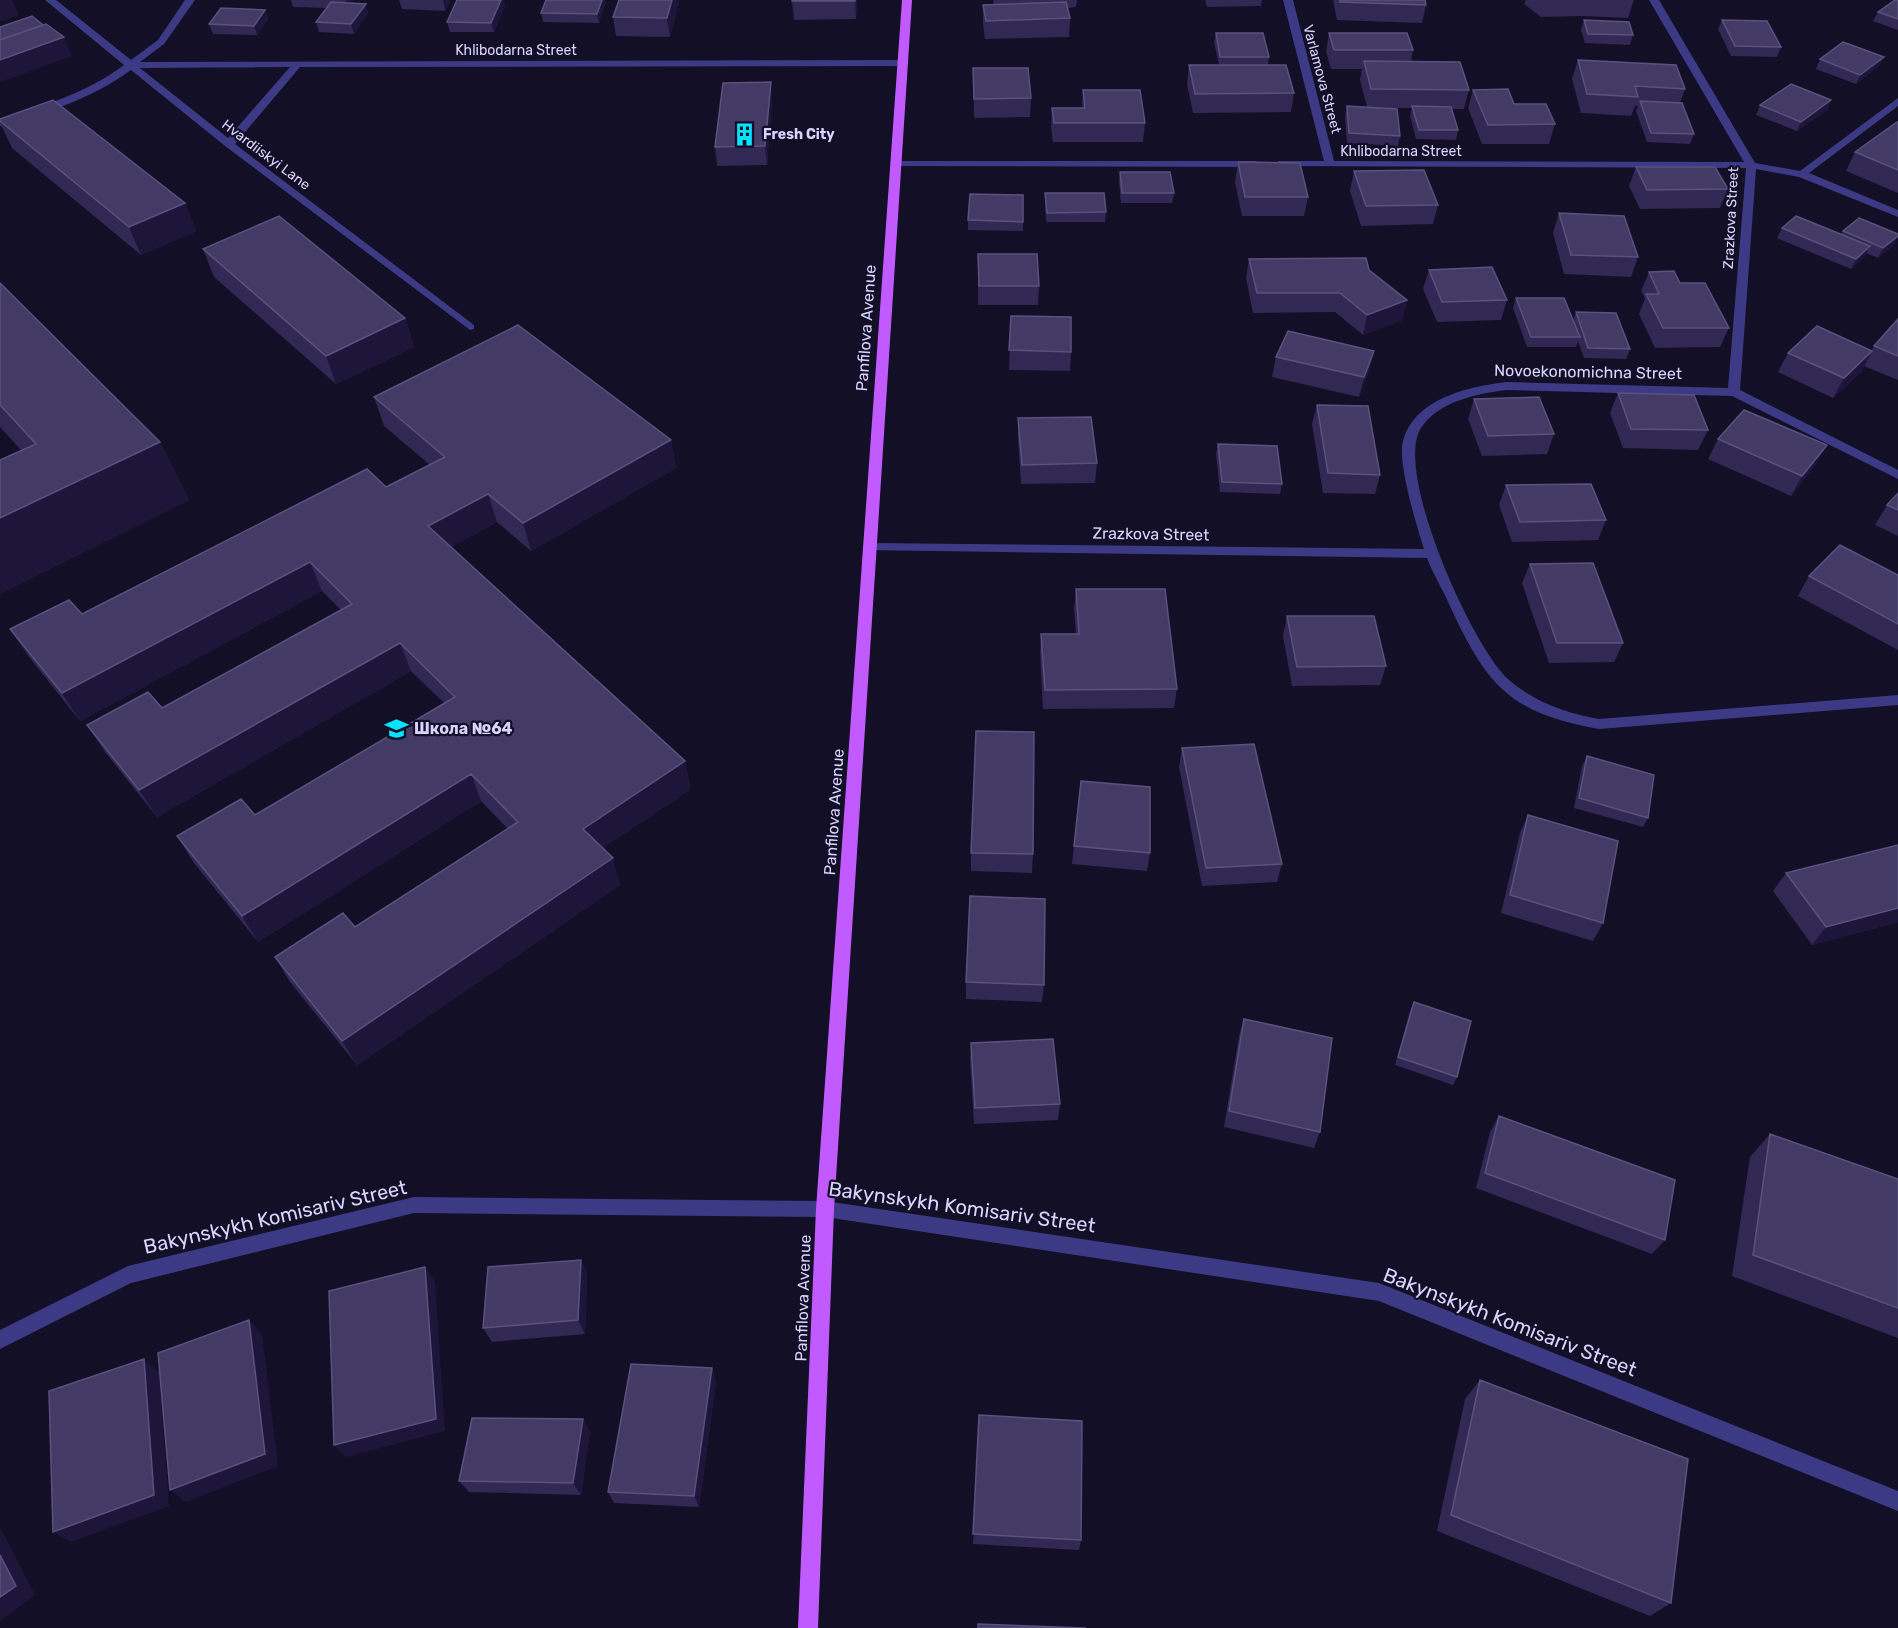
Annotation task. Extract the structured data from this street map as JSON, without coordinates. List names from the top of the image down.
{
  "streets": {
    "main road": ["Panfilova Avenue"],
    "street": [
      "Khlibodarna Street",
      "Varlamova Street",
      "Hvardiiskyi Lane",
      "Zrazkova Street",
      "Novoekonomichna Street",
      "Bakynskykh Komisariv Street"
    ]
  },
  "crossings": [
    ["Khlibodarna Street", "Varlamova Street"],
    ["Khlibodarna Street", "Hvardiiskyi Lane"],
    ["Khlibodarna Street", "Zrazkova Street"],
    ["Khlibodarna Street", "Panfilova Avenue"],
    ["Zrazkova Street", "Panfilova Avenue"],
    ["Zrazkova Street", "Novoekonomichna Street"],
    ["Panfilova Avenue", "Bakynskykh Komisariv Street"]
  ],
  "places": {
    "building": ["Fresh City"],
    "school or university": ["Школа №64"]
  }
}
